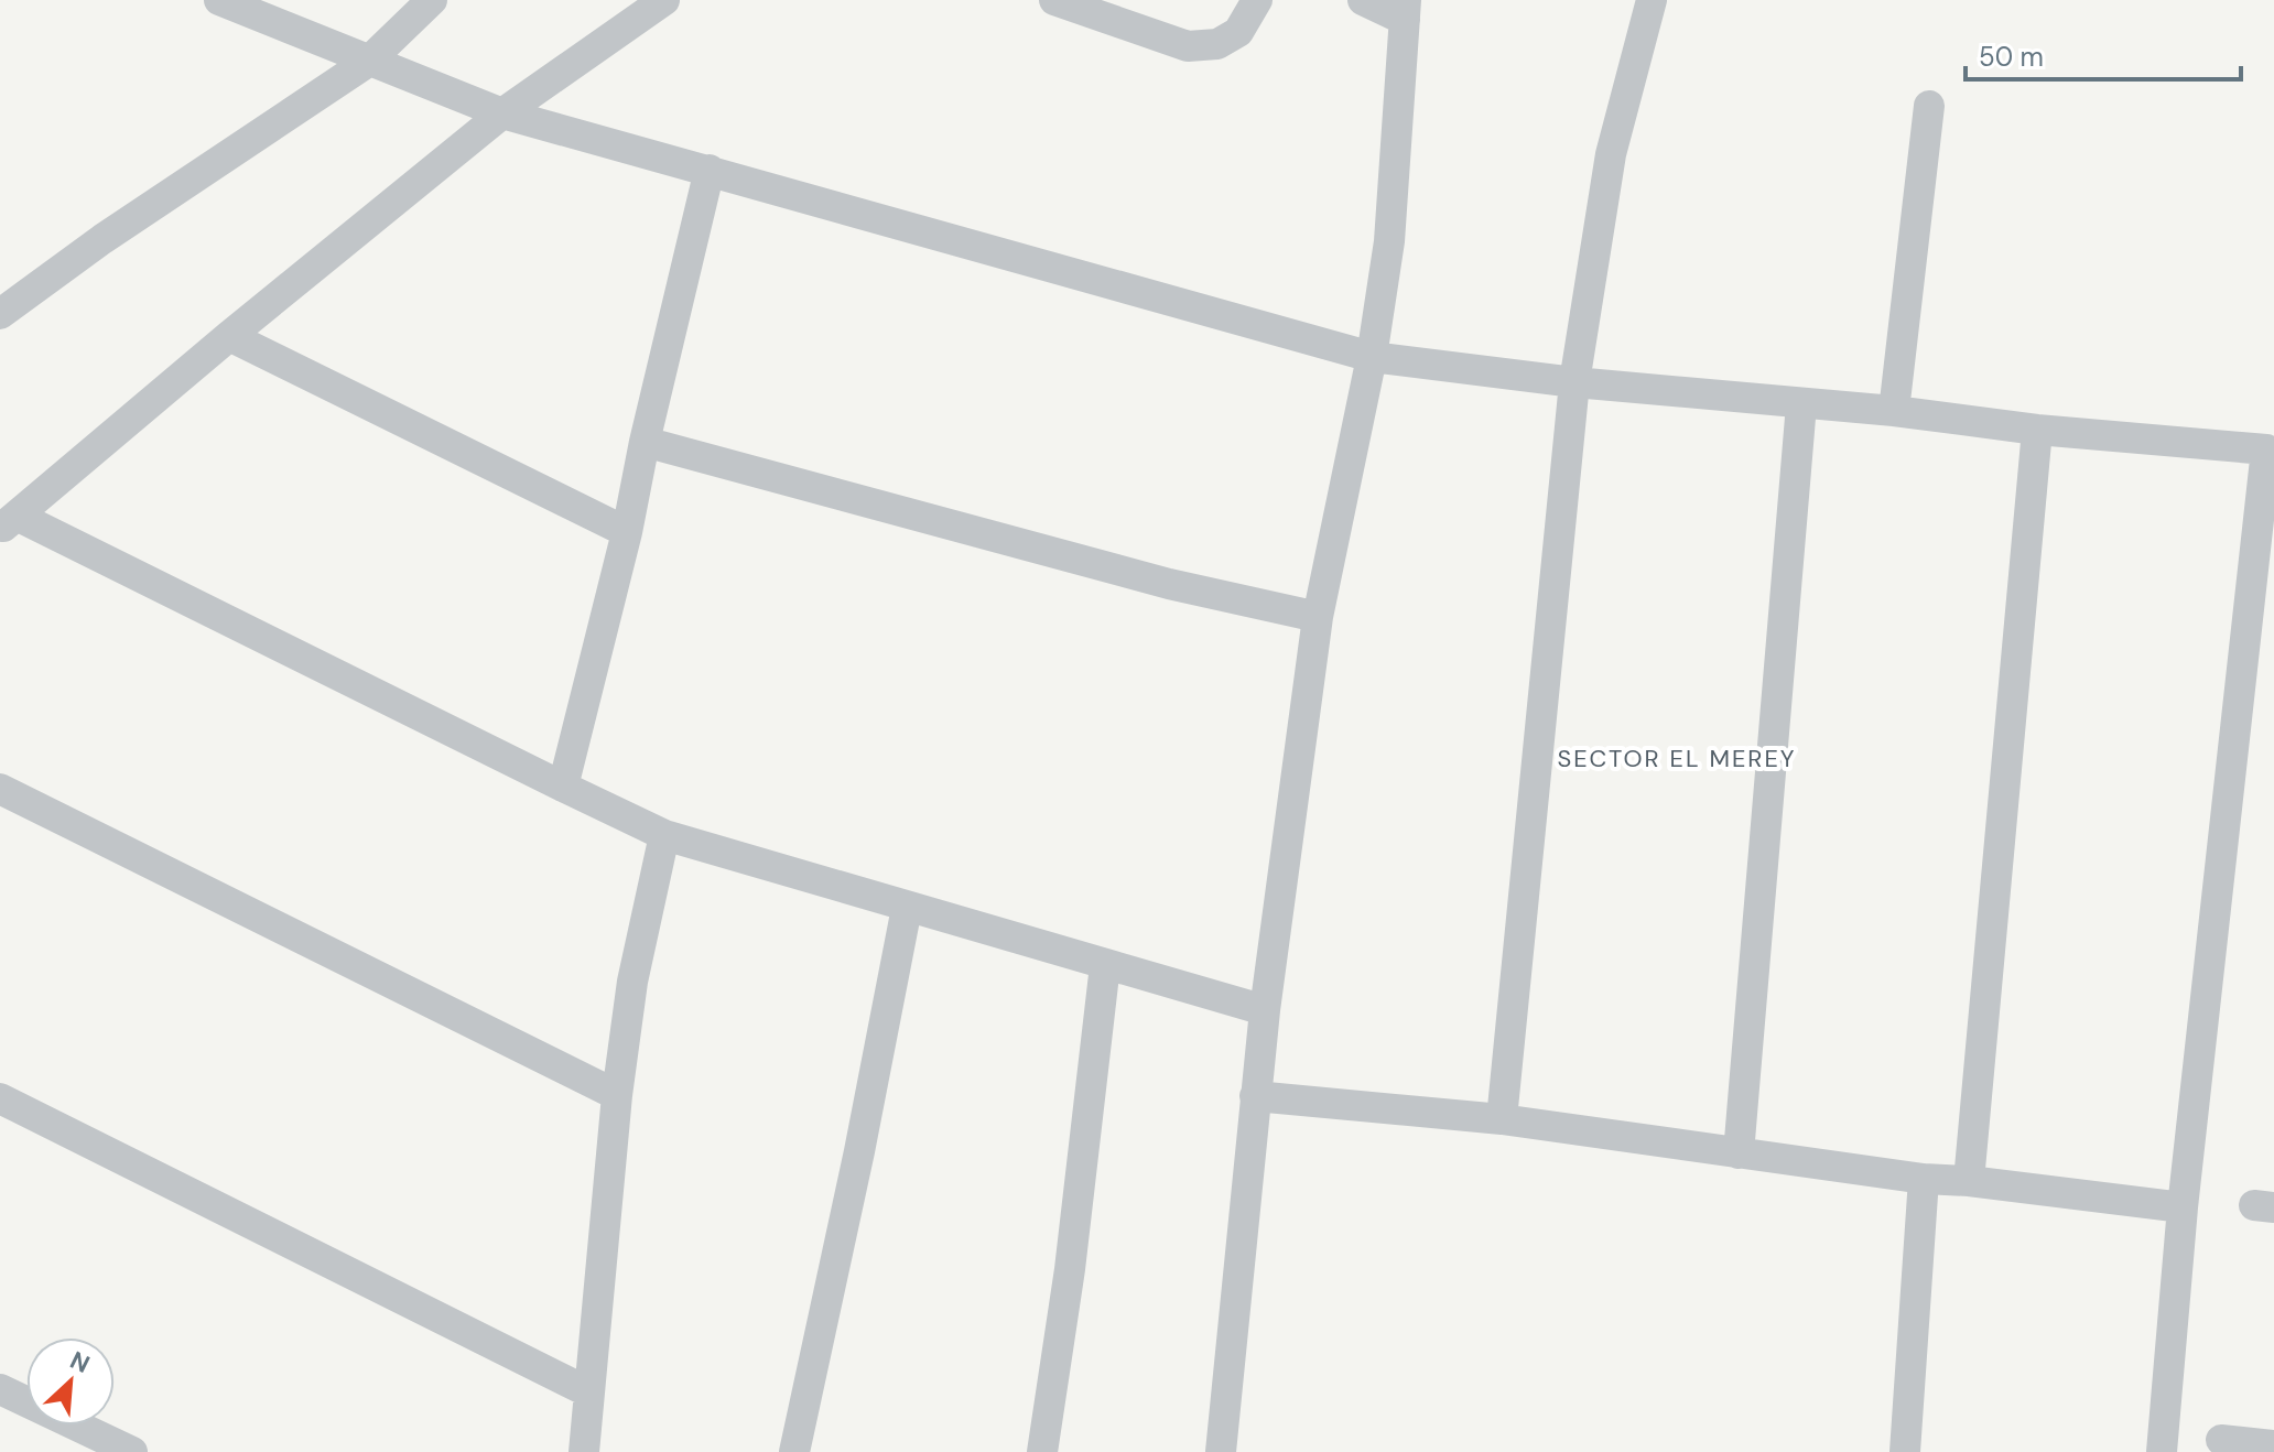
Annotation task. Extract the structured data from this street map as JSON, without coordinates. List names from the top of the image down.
{
  "districts": ["SECTOR EL MEREY"],
  "scale_bar": "50 m",
  "north": "top right"
}
